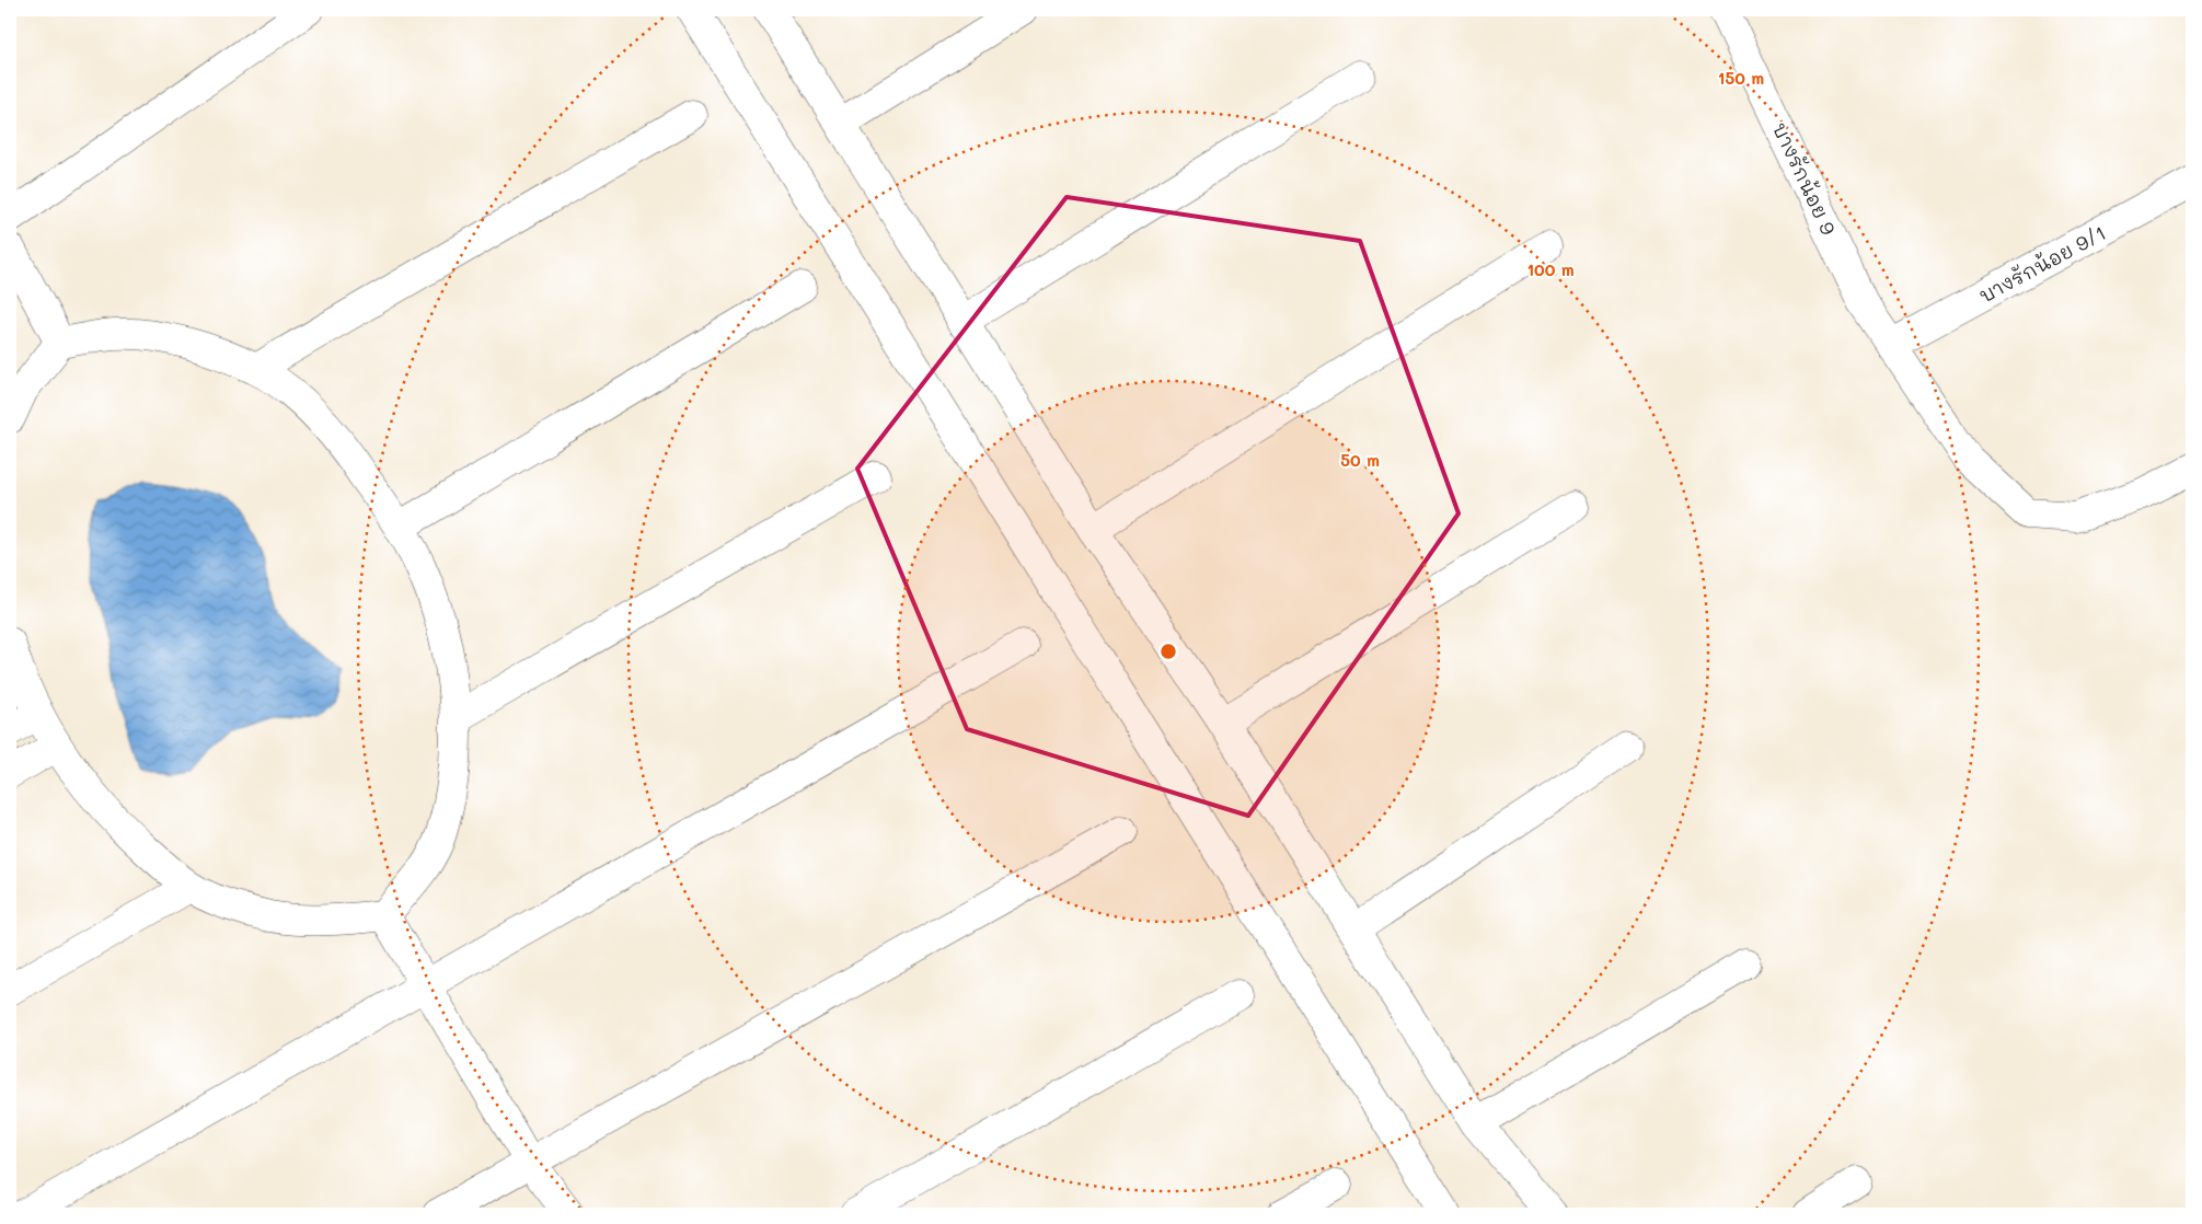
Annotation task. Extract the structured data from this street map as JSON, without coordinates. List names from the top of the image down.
{
  "streets": {
    "street": ["บางรักน้อย 9", "บางรักน้อย 9/1"]
  },
  "crossings": [
    ["บางรักน้อย 9", "บางรักน้อย 9/1"]
  ],
  "rings": ["150 m", "100 m", "50 m"]
}
